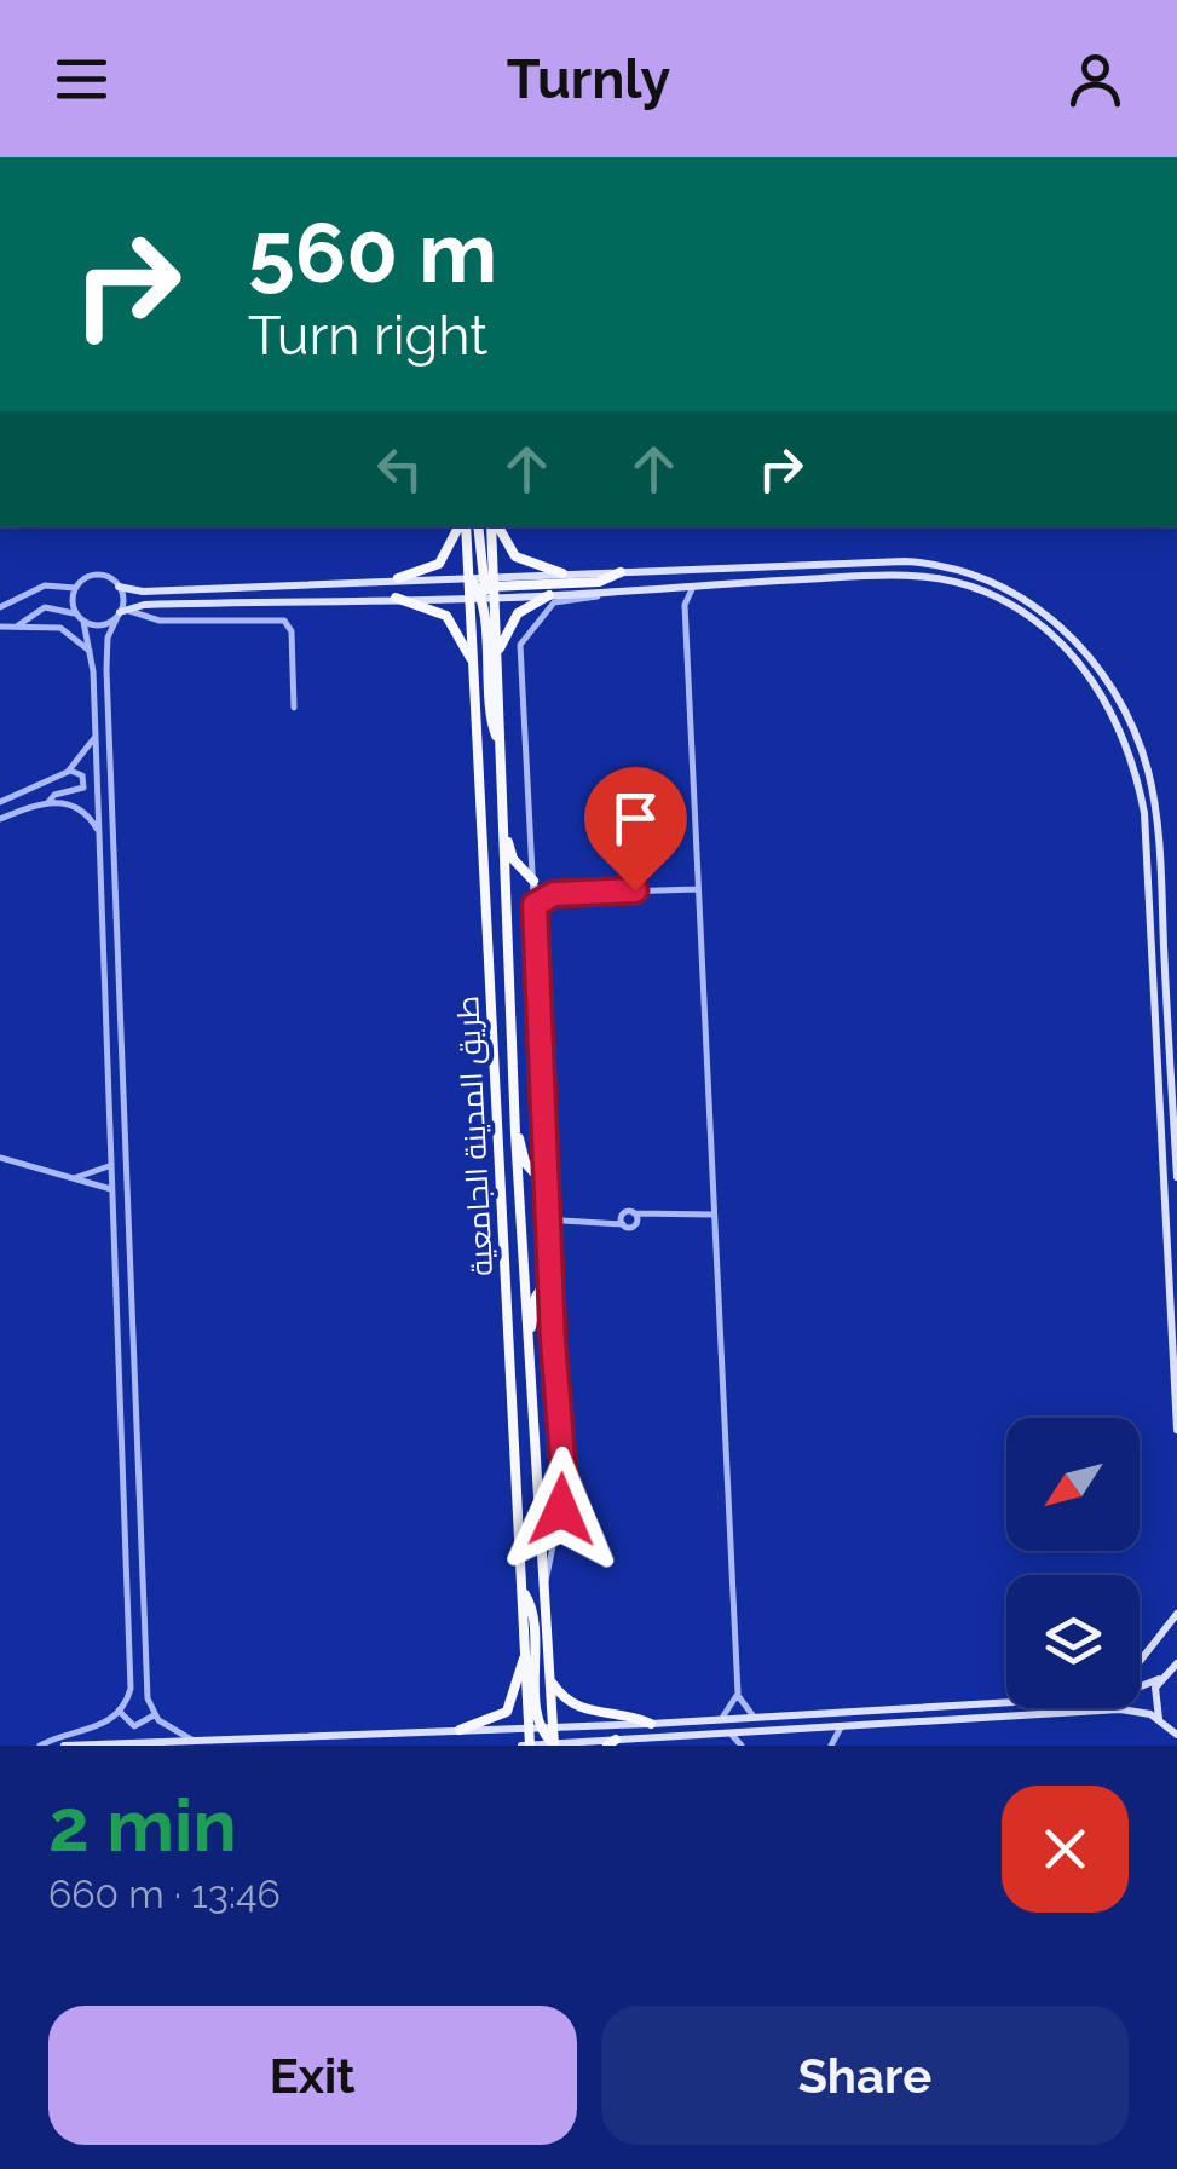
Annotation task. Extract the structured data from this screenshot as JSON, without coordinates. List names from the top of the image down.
{
  "streets": {
    "main road": ["طريق المدينة الجامعية"]
  },
  "north": "bottom left",
  "page": {
    "header": "Turnly",
    "turn": ["560 m", "Turn right"],
    "heading": ["2 min", "660 m · 13:46"],
    "buttons": ["Exit", "Share"]
  }
}
